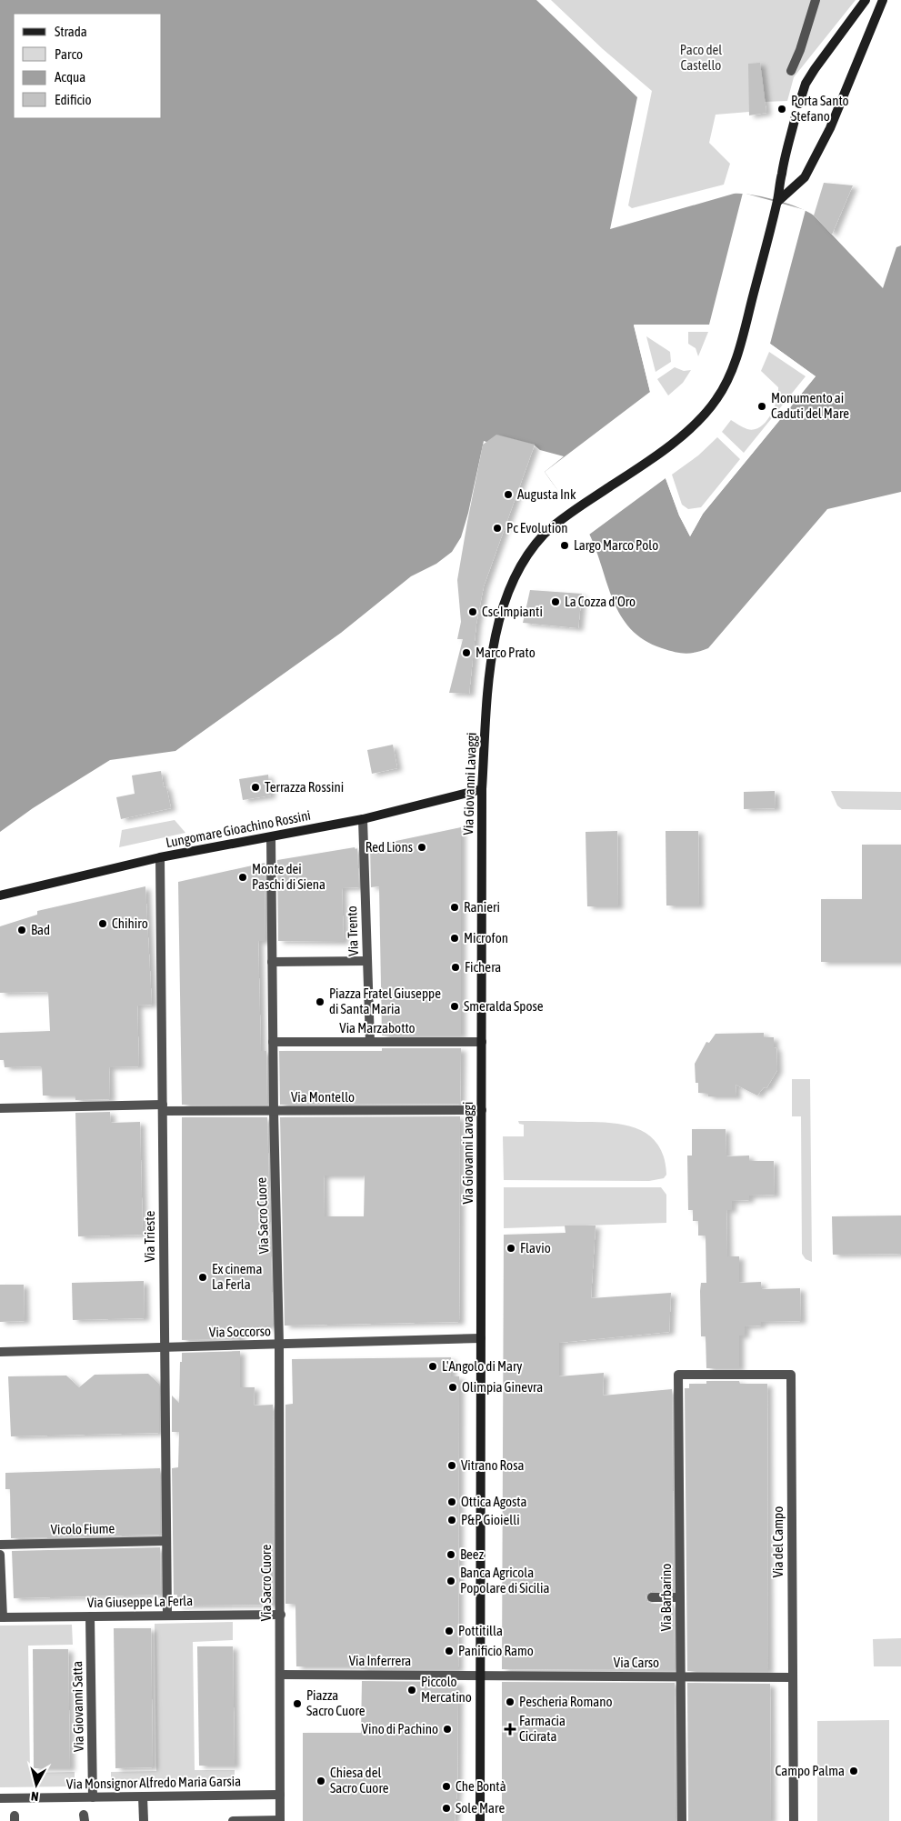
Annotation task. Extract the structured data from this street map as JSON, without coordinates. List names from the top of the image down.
{
  "streets": {
    "main road": ["Via Giovanni Lavaggi", "Lungomare Gioachino Rossini"],
    "street": [
      "Via Trento",
      "Via Marzabotto",
      "Via Montello",
      "Via Sacro Cuore",
      "Via Trieste",
      "Via Soccorso",
      "Vicolo Fiume",
      "Via del Campo",
      "Via Barbarino",
      "Via Giuseppe La Ferla",
      "Via Inferrera",
      "Via Carso",
      "Via Giovanni Satta",
      "Via Monsignor Alfredo Maria Garsia"
    ]
  },
  "crossings": [
    ["Via Giovanni Lavaggi", "Lungomare Gioachino Rossini"],
    ["Via Giovanni Lavaggi", "Via Marzabotto"],
    ["Via Giovanni Lavaggi", "Via Montello"],
    ["Via Giovanni Lavaggi", "Via Soccorso"],
    ["Via Giovanni Lavaggi", "Via Inferrera"],
    ["Via Giovanni Lavaggi", "Via Carso"],
    ["Lungomare Gioachino Rossini", "Via Trento"],
    ["Lungomare Gioachino Rossini", "Via Sacro Cuore"],
    ["Lungomare Gioachino Rossini", "Via Trieste"],
    ["Via Trento", "Via Marzabotto"],
    ["Via Marzabotto", "Via Sacro Cuore"],
    ["Via Montello", "Via Sacro Cuore"],
    ["Via Montello", "Via Trieste"],
    ["Via Sacro Cuore", "Via Soccorso"],
    ["Via Sacro Cuore", "Via Giuseppe La Ferla"],
    ["Via Sacro Cuore", "Via Inferrera"],
    ["Via Sacro Cuore", "Via Monsignor Alfredo Maria Garsia"],
    ["Via Trieste", "Via Soccorso"],
    ["Via Trieste", "Vicolo Fiume"],
    ["Via Trieste", "Via Giuseppe La Ferla"],
    ["Via del Campo", "Via Barbarino"],
    ["Via del Campo", "Via Carso"],
    ["Via Barbarino", "Via Carso"],
    ["Via Giuseppe La Ferla", "Via Giovanni Satta"],
    ["Via Inferrera", "Via Carso"],
    ["Via Giovanni Satta", "Via Monsignor Alfredo Maria Garsia"]
  ],
  "parks": ["Paco del Castello"],
  "places": {
    "other": [
      "Porta Santo Stefano",
      "Monumento ai Caduti del Mare",
      "Augusta Ink",
      "Pc Evolution",
      "Largo Marco Polo",
      "La Cozza d'Oro",
      "Csc Impianti",
      "Marco Prato",
      "Terrazza Rossini",
      "Red Lions",
      "Monte dei Paschi di Siena",
      "Ranieri",
      "Chihiro",
      "Bad",
      "Microfon",
      "Fichera",
      "Piazza Fratel Giuseppe di Santa Maria",
      "Smeralda Spose",
      "Flavio",
      "Ex cinema La Ferla",
      "L'Angolo di Mary",
      "Olimpia Ginevra",
      "Vitrano Rosa",
      "Ottica Agosta",
      "P&P Gioielli",
      "Beez",
      "Banca Agricola Popolare di Sicilia",
      "Pottitilla",
      "Panificio Ramo",
      "Piccolo Mercatino",
      "Pescheria Romano",
      "Piazza Sacro Cuore",
      "Vino di Pachino",
      "Campo Palma",
      "Chiesa del Sacro Cuore",
      "Che Bontà",
      "Sole Mare"
    ],
    "health": ["Farmacia Cicirata"]
  },
  "legend": [
    "Strada",
    "Parco",
    "Acqua",
    "Edificio"
  ],
  "north": "bottom"
}
